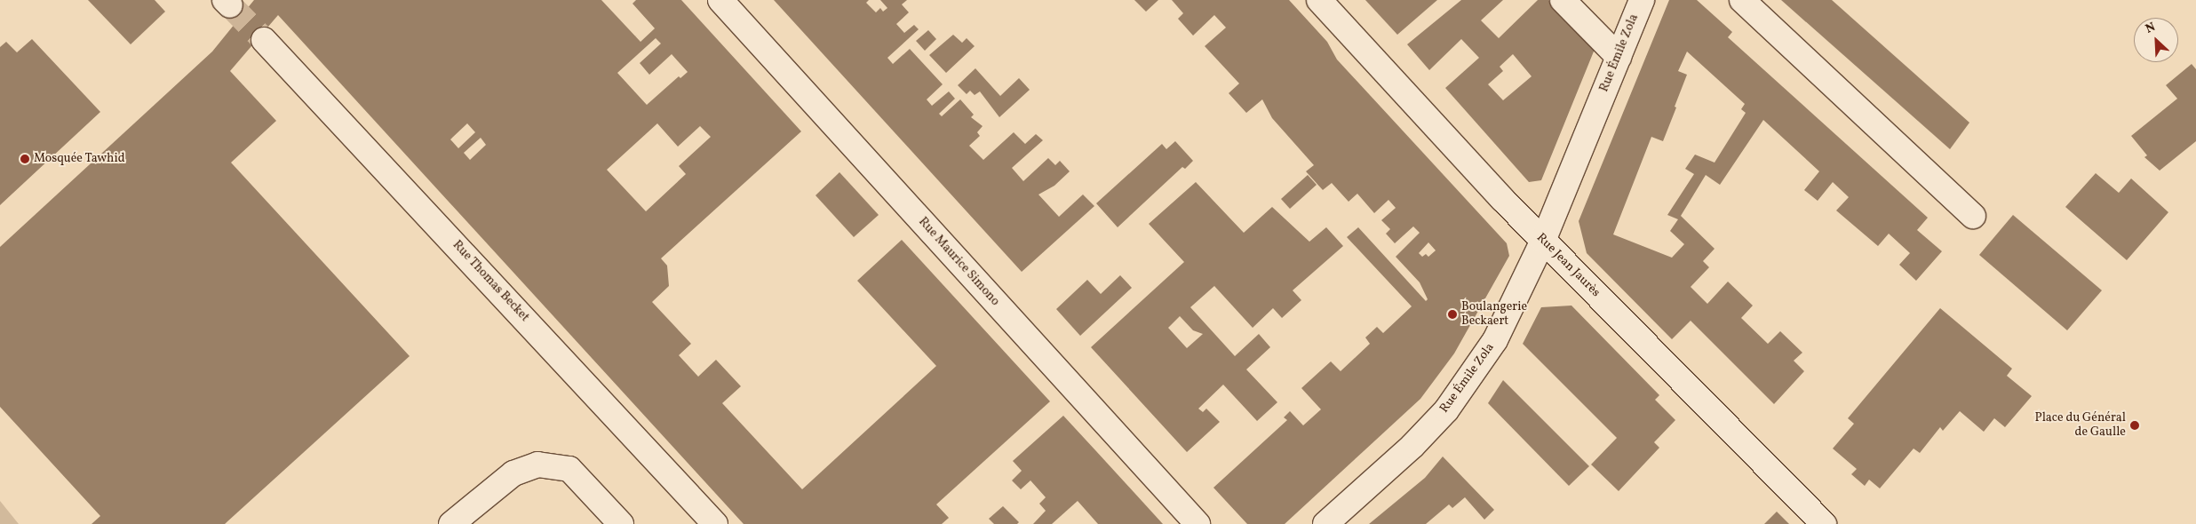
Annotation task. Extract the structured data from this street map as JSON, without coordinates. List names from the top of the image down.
{
  "streets": {
    "street": [
      "Rue Émile Zola",
      "Rue Maurice Simono",
      "Rue Jean Jaurès",
      "Rue Thomas Becket"
    ]
  },
  "crossings": [
    ["Rue Émile Zola", "Rue Jean Jaurès"]
  ],
  "places": ["Mosquée Tawhid", "Boulangerie Beckaert", "Place du Général de Gaulle"],
  "north": "top left"
}
